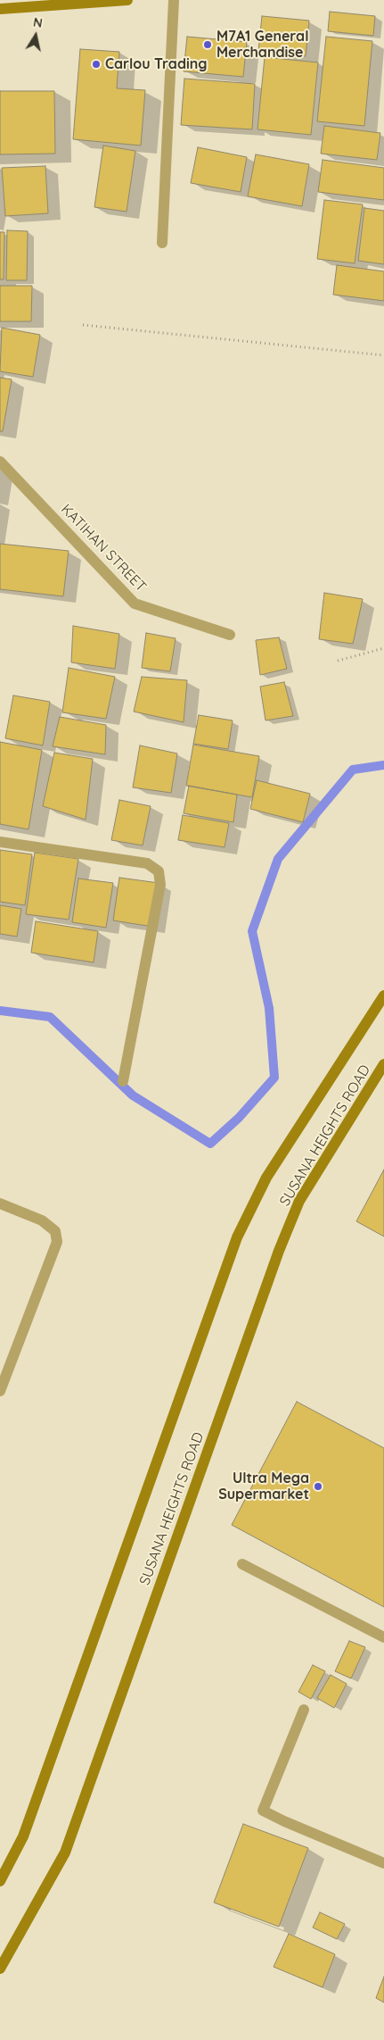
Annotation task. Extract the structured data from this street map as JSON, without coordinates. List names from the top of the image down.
{
  "streets": {
    "main road": ["SUSANA HEIGHTS ROAD"],
    "street": ["KATIHAN STREET"]
  },
  "places": ["M7A1 General Merchandise", "Carlou Trading", "Ultra Mega Supermarket"],
  "north": "top"
}
